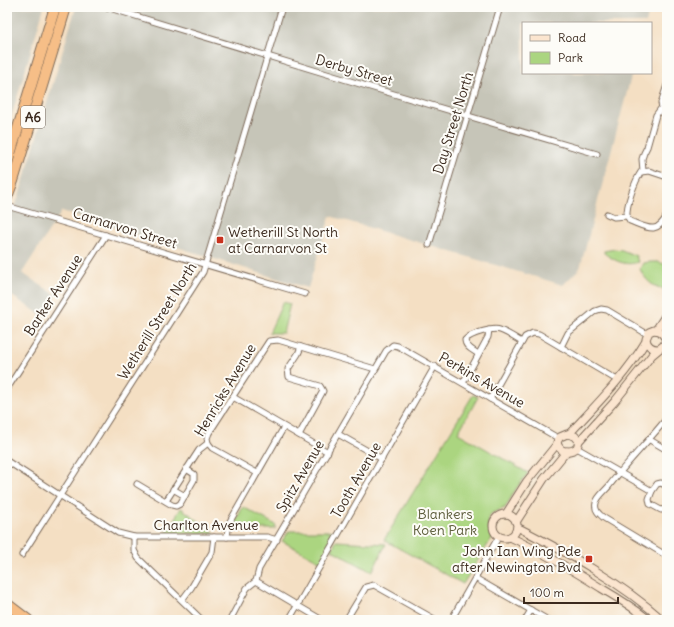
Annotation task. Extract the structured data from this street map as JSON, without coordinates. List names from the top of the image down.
{
  "streets": {
    "highway": ["A6"],
    "street": [
      "Derby Street",
      "Day Street North",
      "Carnarvon Street",
      "Barker Avenue",
      "Wetherill Street North",
      "Perkins Avenue",
      "Henricks Avenue",
      "Spitz Avenue",
      "Tooth Avenue",
      "Charlton Avenue"
    ]
  },
  "crossings": [
    ["Derby Street", "Day Street North"],
    ["Derby Street", "Wetherill Street North"],
    ["Carnarvon Street", "Barker Avenue"],
    ["Carnarvon Street", "Wetherill Street North"],
    ["Wetherill Street North", "Charlton Avenue"],
    ["Perkins Avenue", "Spitz Avenue"],
    ["Perkins Avenue", "Tooth Avenue"],
    ["Spitz Avenue", "Charlton Avenue"]
  ],
  "parks": ["Blankers Koen Park"],
  "places": {
    "transit": ["Wetherill St North at Carnarvon St", "John Ian Wing Pde after Newington Bvd"]
  },
  "legend": ["Road", "Park"],
  "scale_bar": "100 m"
}
